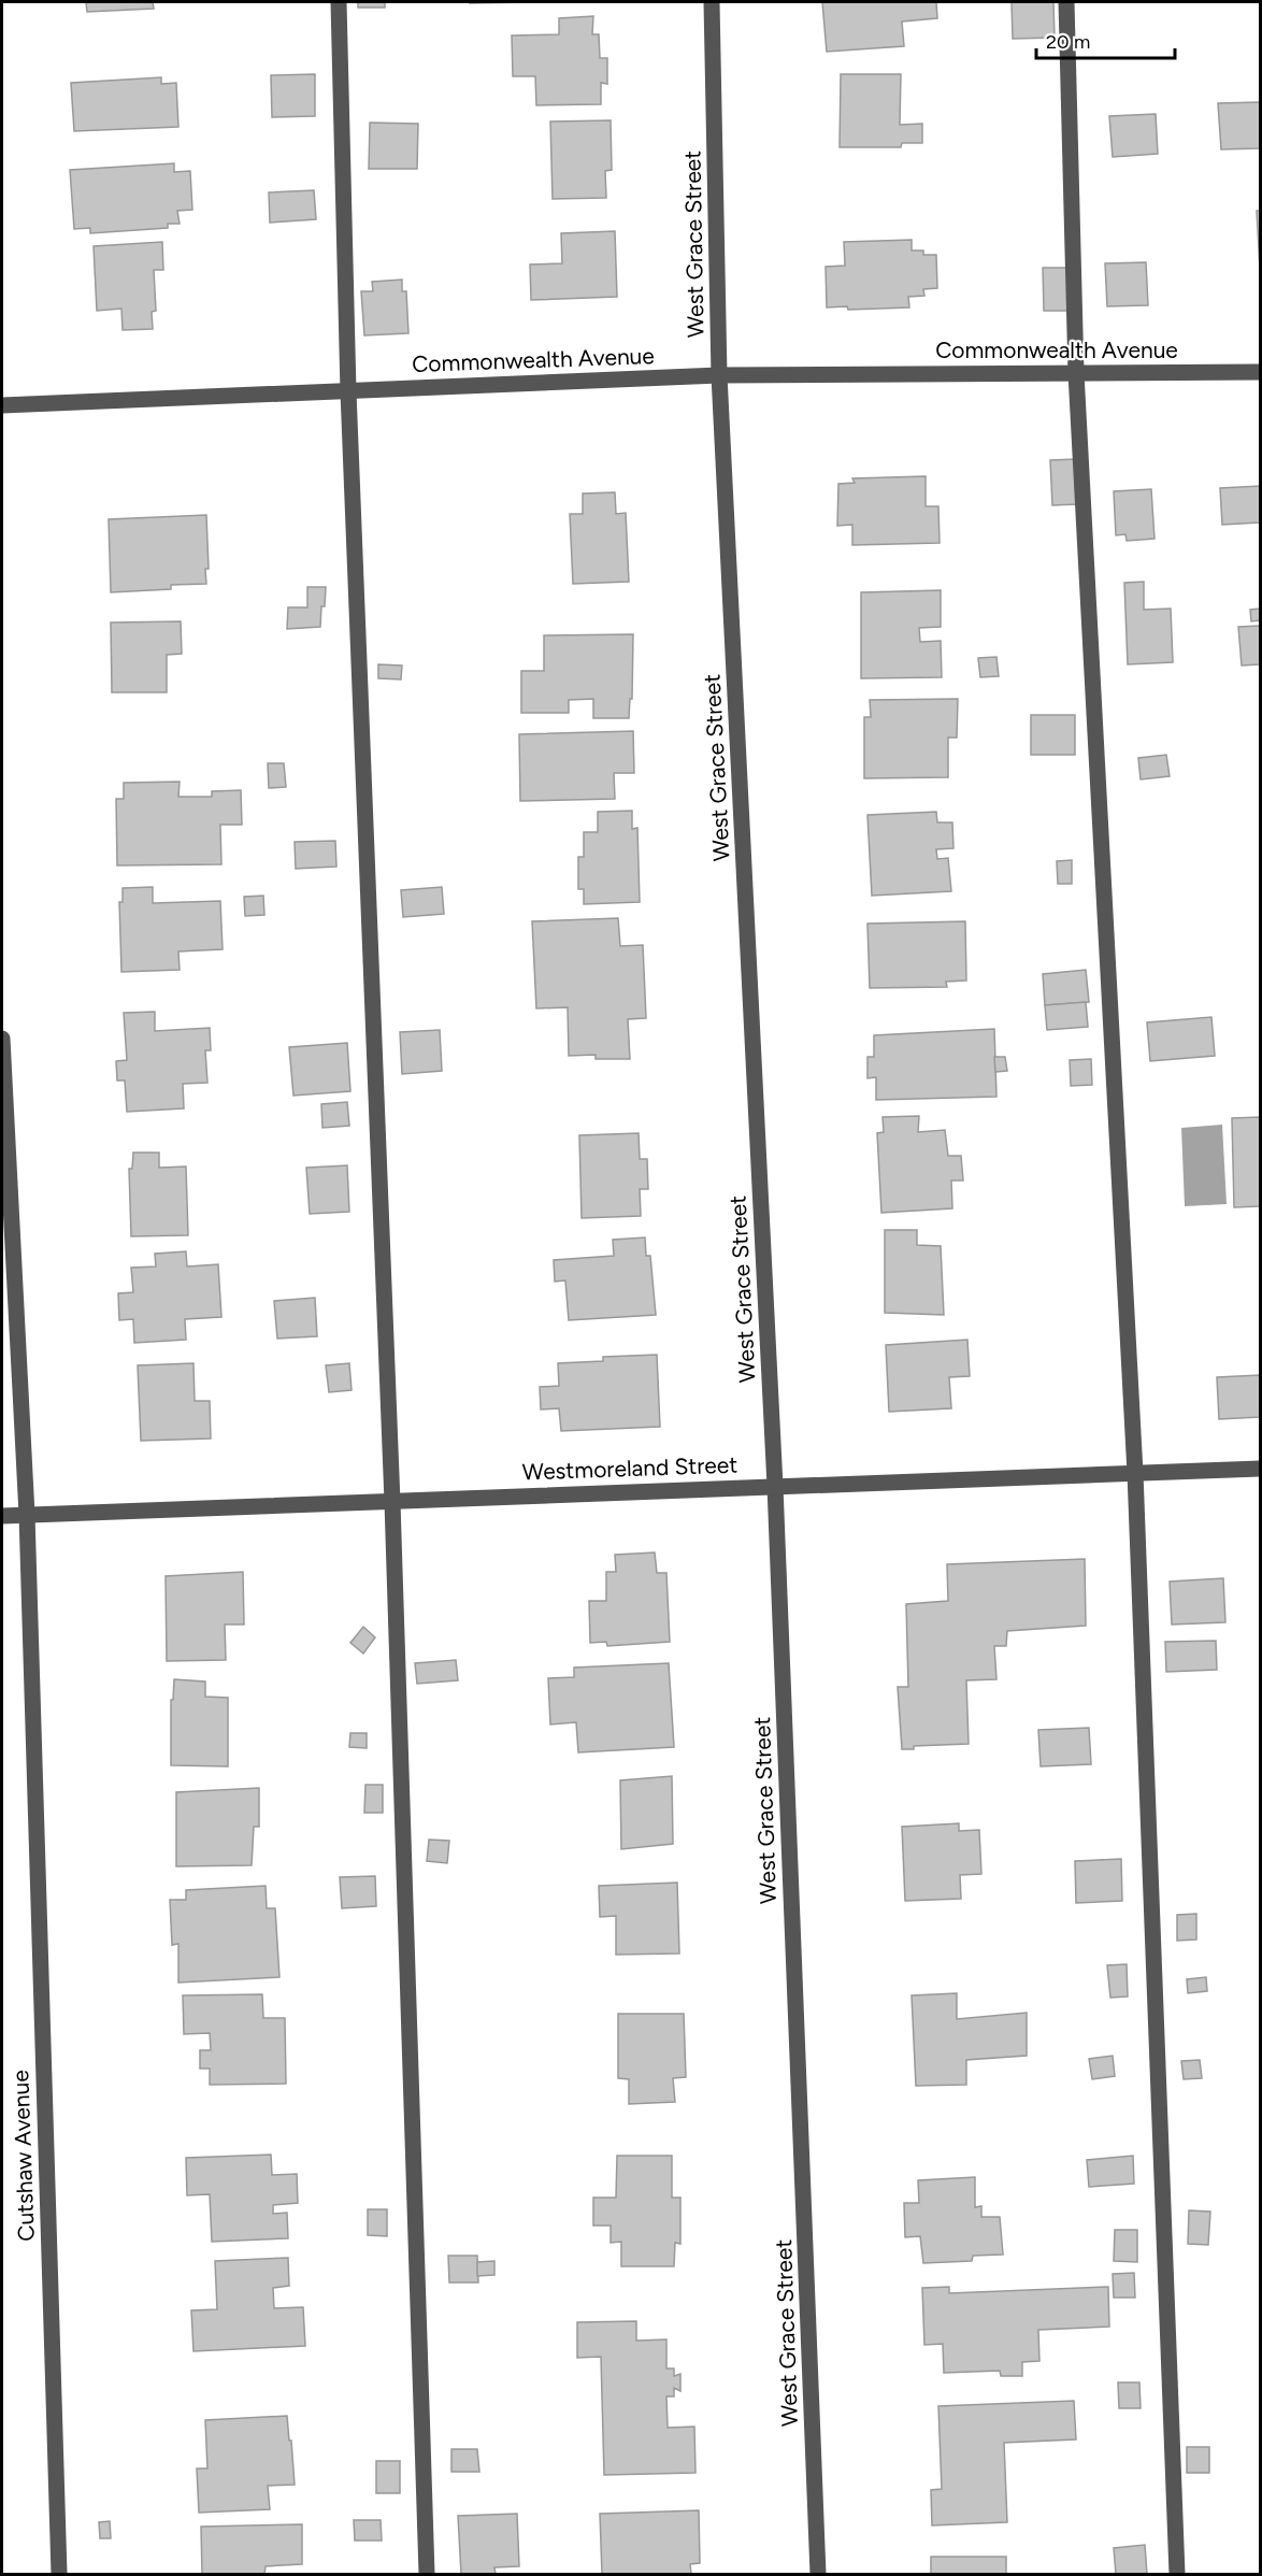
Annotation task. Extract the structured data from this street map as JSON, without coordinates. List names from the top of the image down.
{
  "streets": {
    "street": [
      "West Grace Street",
      "Commonwealth Avenue",
      "Westmoreland Street",
      "Cutshaw Avenue"
    ]
  },
  "crossings": [
    ["West Grace Street", "Commonwealth Avenue"],
    ["West Grace Street", "Westmoreland Street"],
    ["Westmoreland Street", "Cutshaw Avenue"]
  ],
  "scale_bar": "20 m"
}
